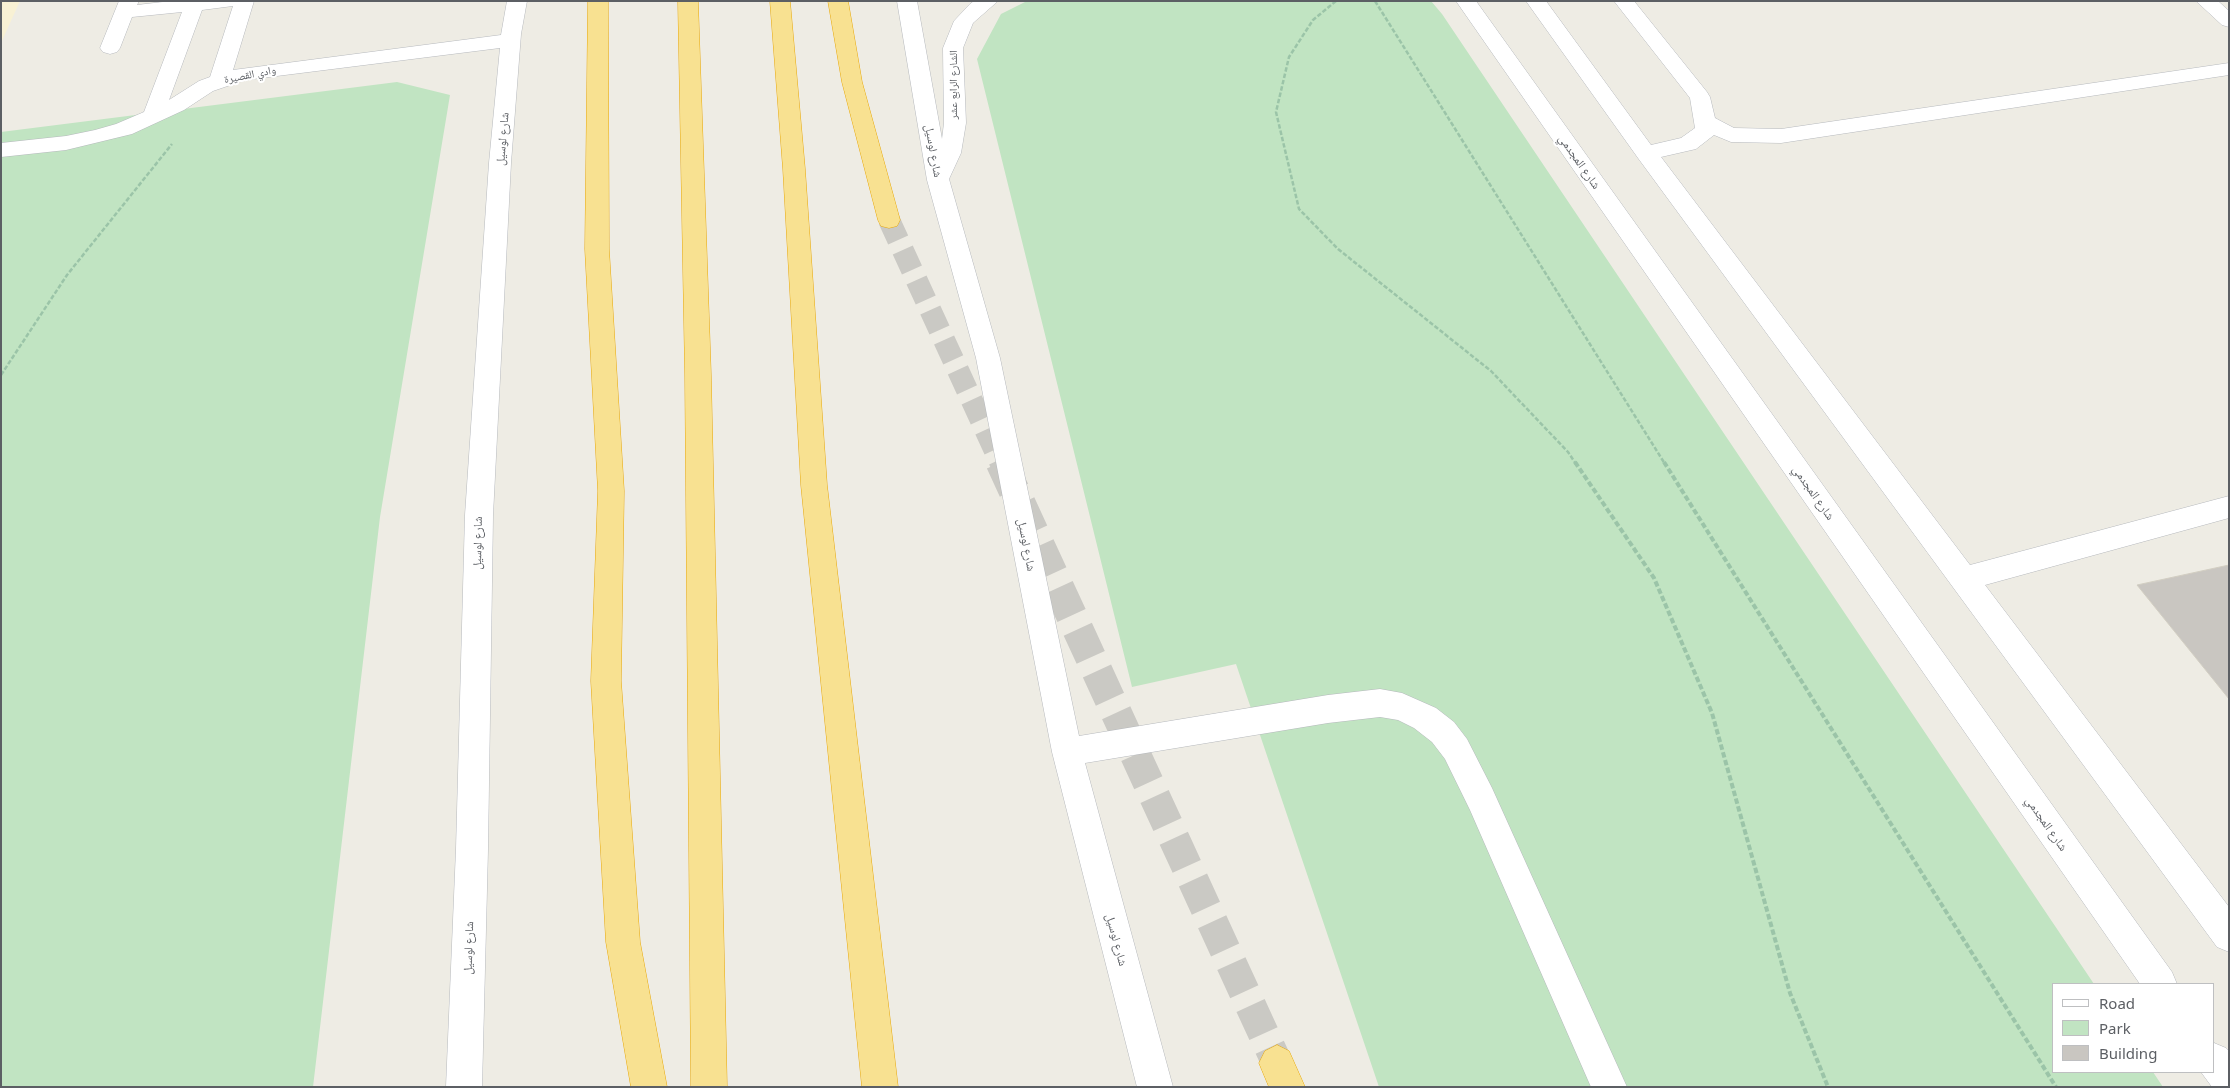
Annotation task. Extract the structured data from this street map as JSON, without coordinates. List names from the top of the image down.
{
  "streets": {
    "street": [
      "وادي القصيرة",
      "الشارع الرابع عشر",
      "شارع لوسيل",
      "شارع المجدمي"
    ]
  },
  "crossings": [
    ["وادي القصيرة", "شارع لوسيل"],
    ["الشارع الرابع عشر", "شارع لوسيل"]
  ],
  "legend": ["Road", "Park", "Building"]
}
